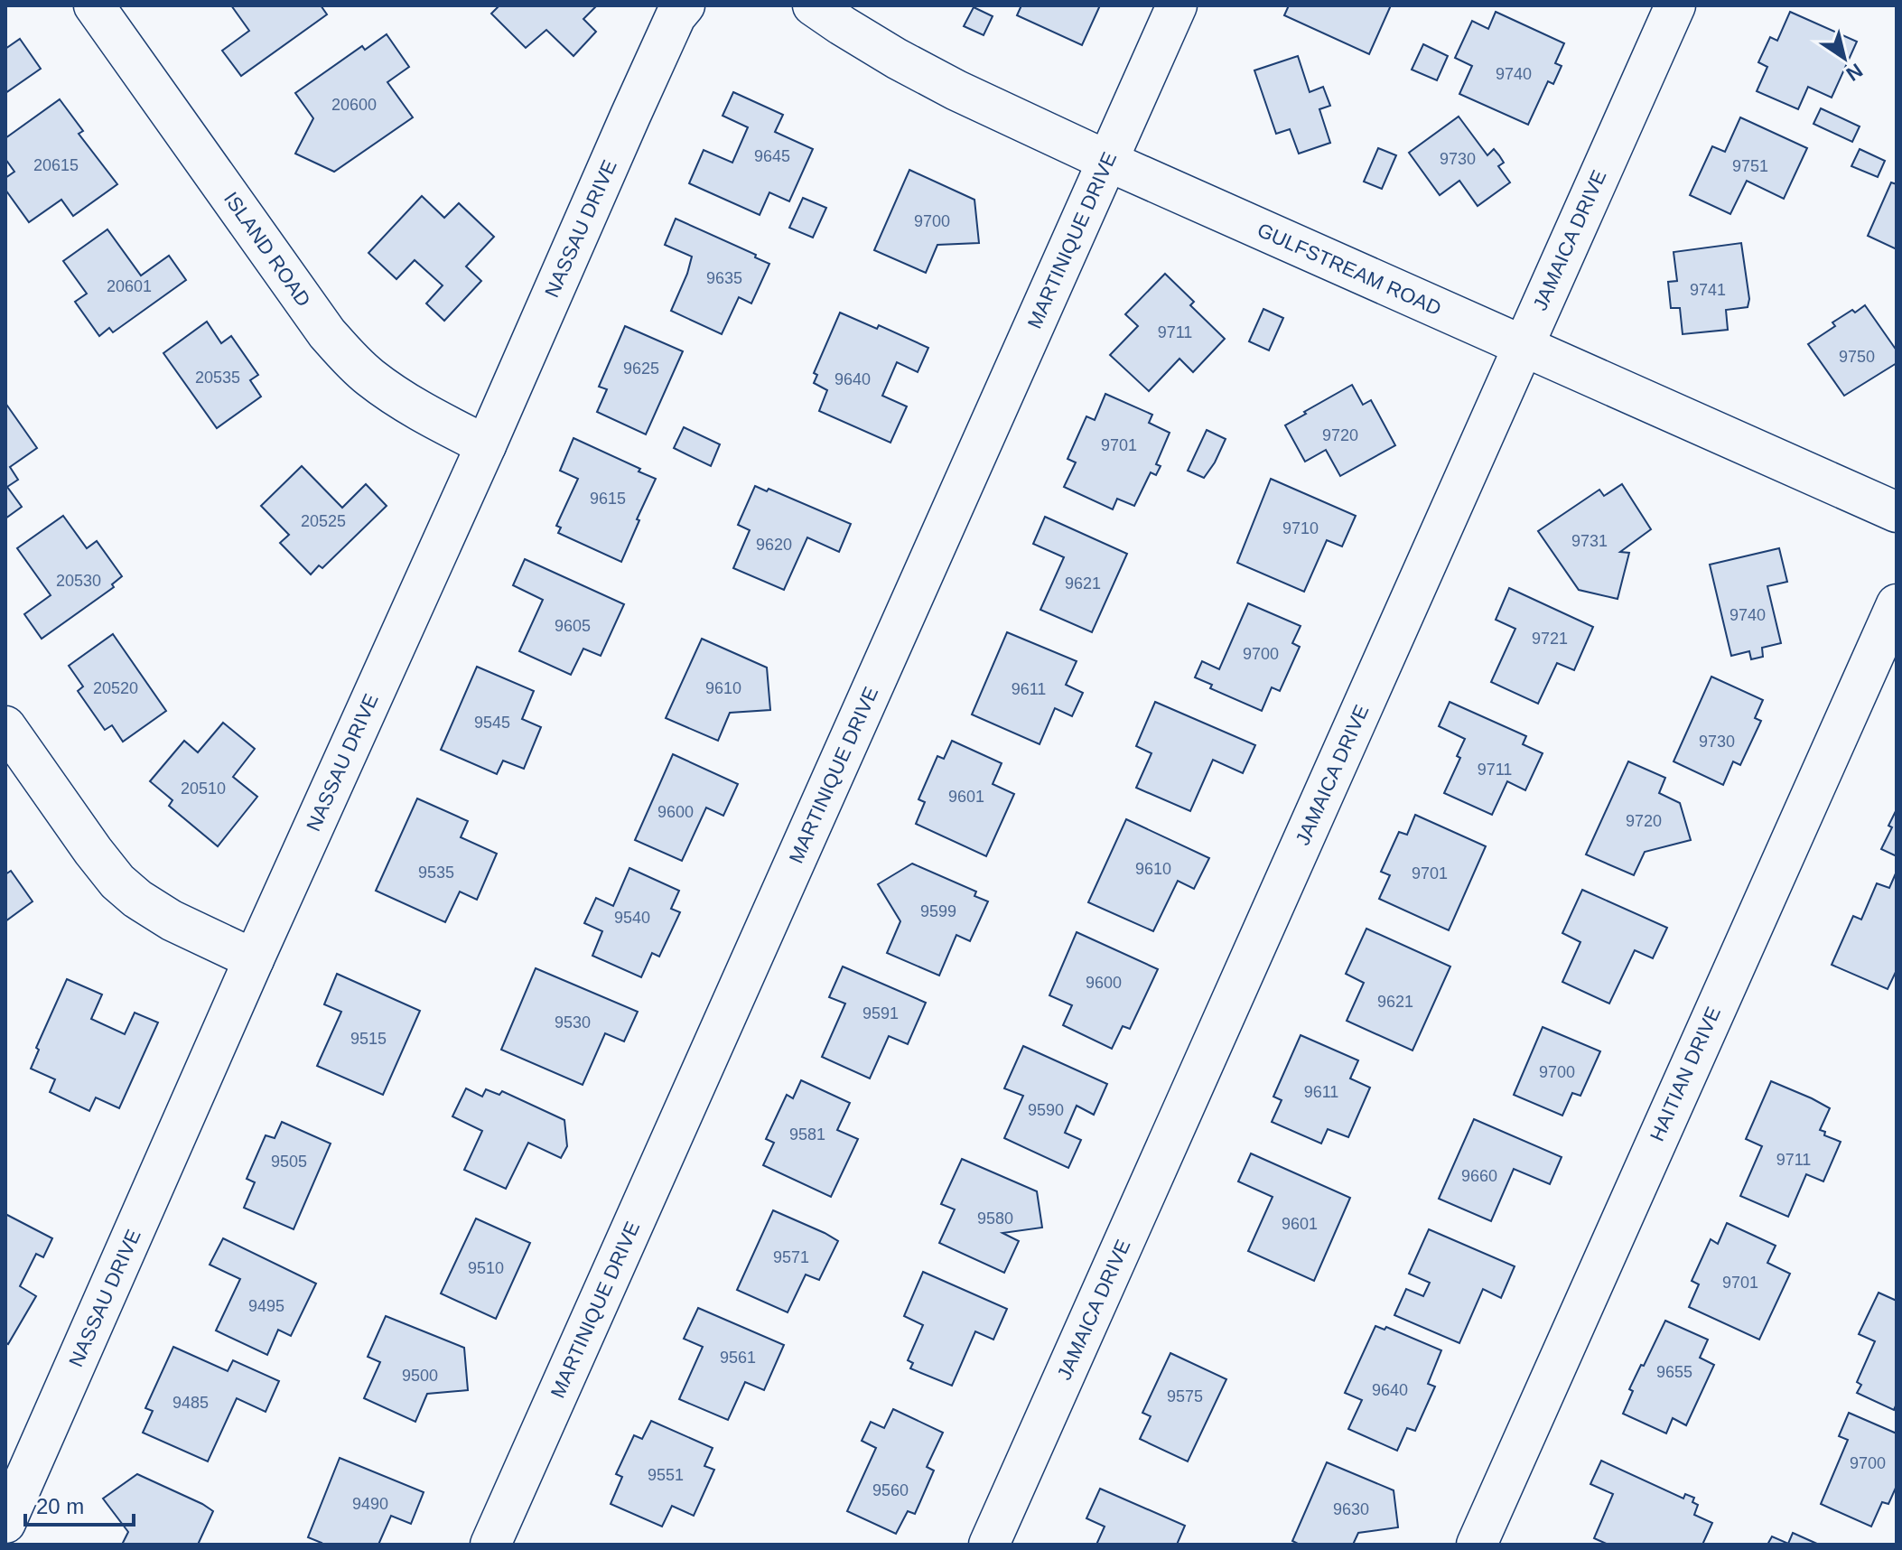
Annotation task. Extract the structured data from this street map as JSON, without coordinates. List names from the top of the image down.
{
  "streets": {
    "street": [
      "NASSAU DRIVE",
      "MARTINIQUE DRIVE",
      "JAMAICA DRIVE",
      "ISLAND ROAD",
      "GULFSTREAM ROAD",
      "HAITIAN DRIVE"
    ]
  },
  "crossings": [
    ["NASSAU DRIVE", "ISLAND ROAD"],
    ["MARTINIQUE DRIVE", "GULFSTREAM ROAD"],
    ["JAMAICA DRIVE", "GULFSTREAM ROAD"]
  ],
  "house_numbers": [
    "9740",
    "20600",
    "9645",
    "9730",
    "20615",
    "9751",
    "9700",
    "9635",
    "20601",
    "9741",
    "9711",
    "9750",
    "9625",
    "20535",
    "9640",
    "9720",
    "9701",
    "9615",
    "20525",
    "9710",
    "9731",
    "9620",
    "20530",
    "9621",
    "9740",
    "9605",
    "9721",
    "9700",
    "20520",
    "9610",
    "9611",
    "9545",
    "9730",
    "9711",
    "20510",
    "9601",
    "9600",
    "9720",
    "9610",
    "9535",
    "9701",
    "9599",
    "9540",
    "9600",
    "9621",
    "9591",
    "9530",
    "9515",
    "9700",
    "9611",
    "9590",
    "9581",
    "9711",
    "9505",
    "9660",
    "9580",
    "9601",
    "9571",
    "9510",
    "9701",
    "9495",
    "9561",
    "9655",
    "9500",
    "9640",
    "9575",
    "9485",
    "9700",
    "9551",
    "9560",
    "9490",
    "9630"
  ],
  "scale_bar": "20 m",
  "north": "bottom right"
}
